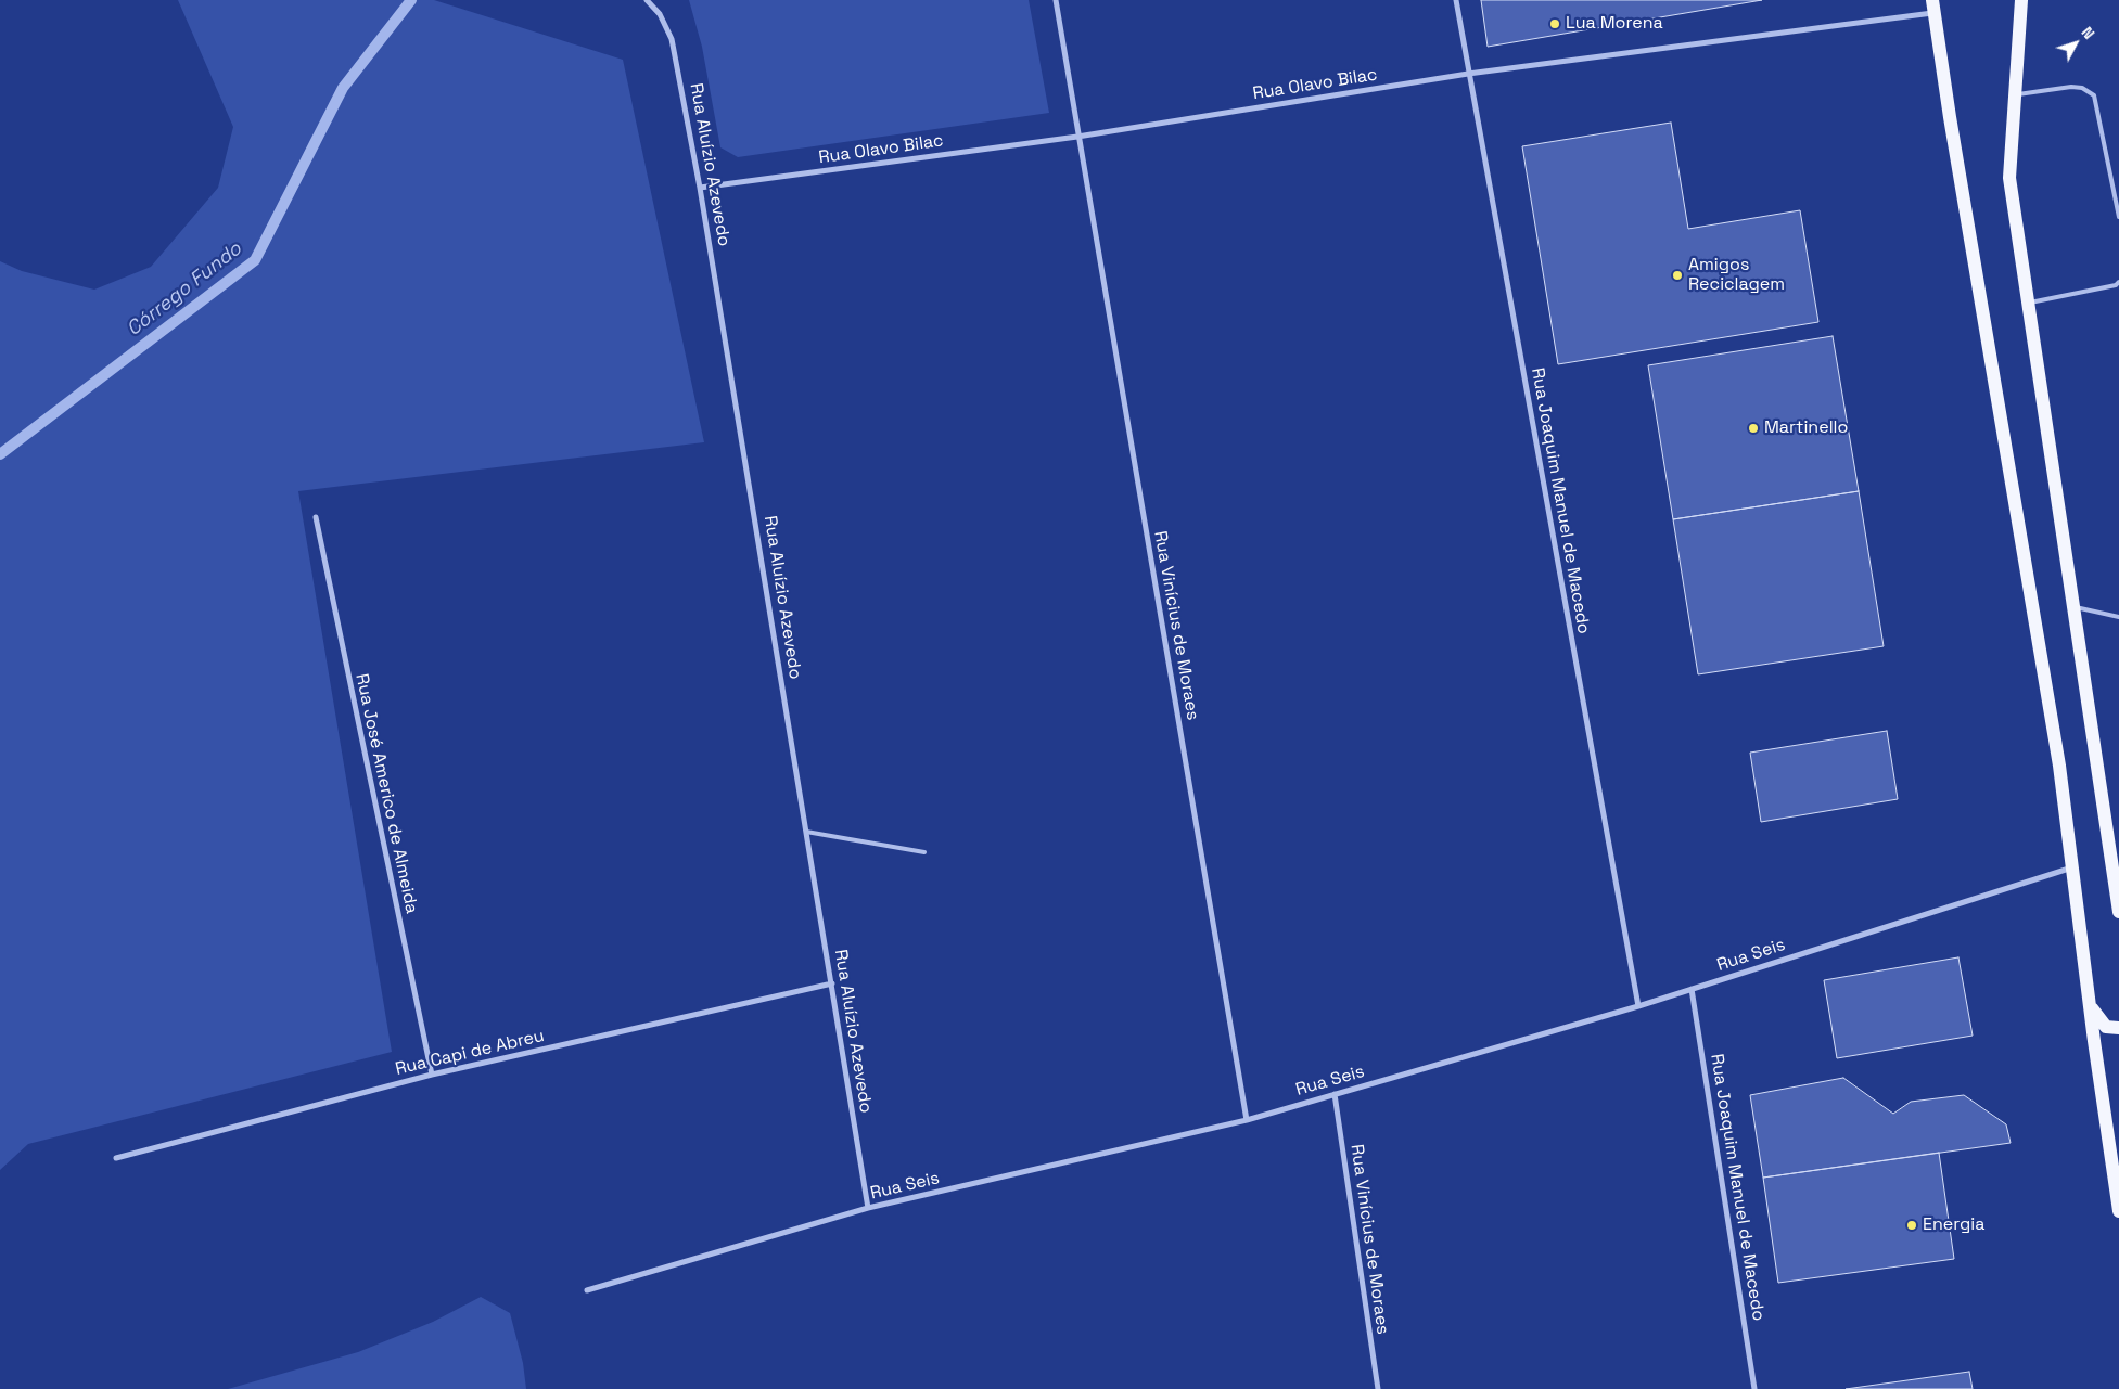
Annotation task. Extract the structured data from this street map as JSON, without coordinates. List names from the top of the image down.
{
  "streets": {
    "street": [
      "Rua Olavo Bilac",
      "Rua Aluízio Azevedo",
      "Rua Joaquim Manuel de Macedo",
      "Rua Vinícius de Moraes",
      "Rua José Americo de Almeida",
      "Rua Seis",
      "Rua Capi de Abreu"
    ]
  },
  "crossings": [
    ["Rua Olavo Bilac", "Rua Aluízio Azevedo"],
    ["Rua Olavo Bilac", "Rua Joaquim Manuel de Macedo"],
    ["Rua Olavo Bilac", "Rua Vinícius de Moraes"],
    ["Rua Aluízio Azevedo", "Rua Seis"],
    ["Rua Aluízio Azevedo", "Rua Capi de Abreu"],
    ["Rua Joaquim Manuel de Macedo", "Rua Seis"],
    ["Rua Vinícius de Moraes", "Rua Seis"],
    ["Rua José Americo de Almeida", "Rua Capi de Abreu"]
  ],
  "water": ["Córrego Fundo"],
  "places": [
    "Lua Morena",
    "Amigos Reciclagem",
    "Martinello",
    "Energia"
  ],
  "north": "top right"
}
